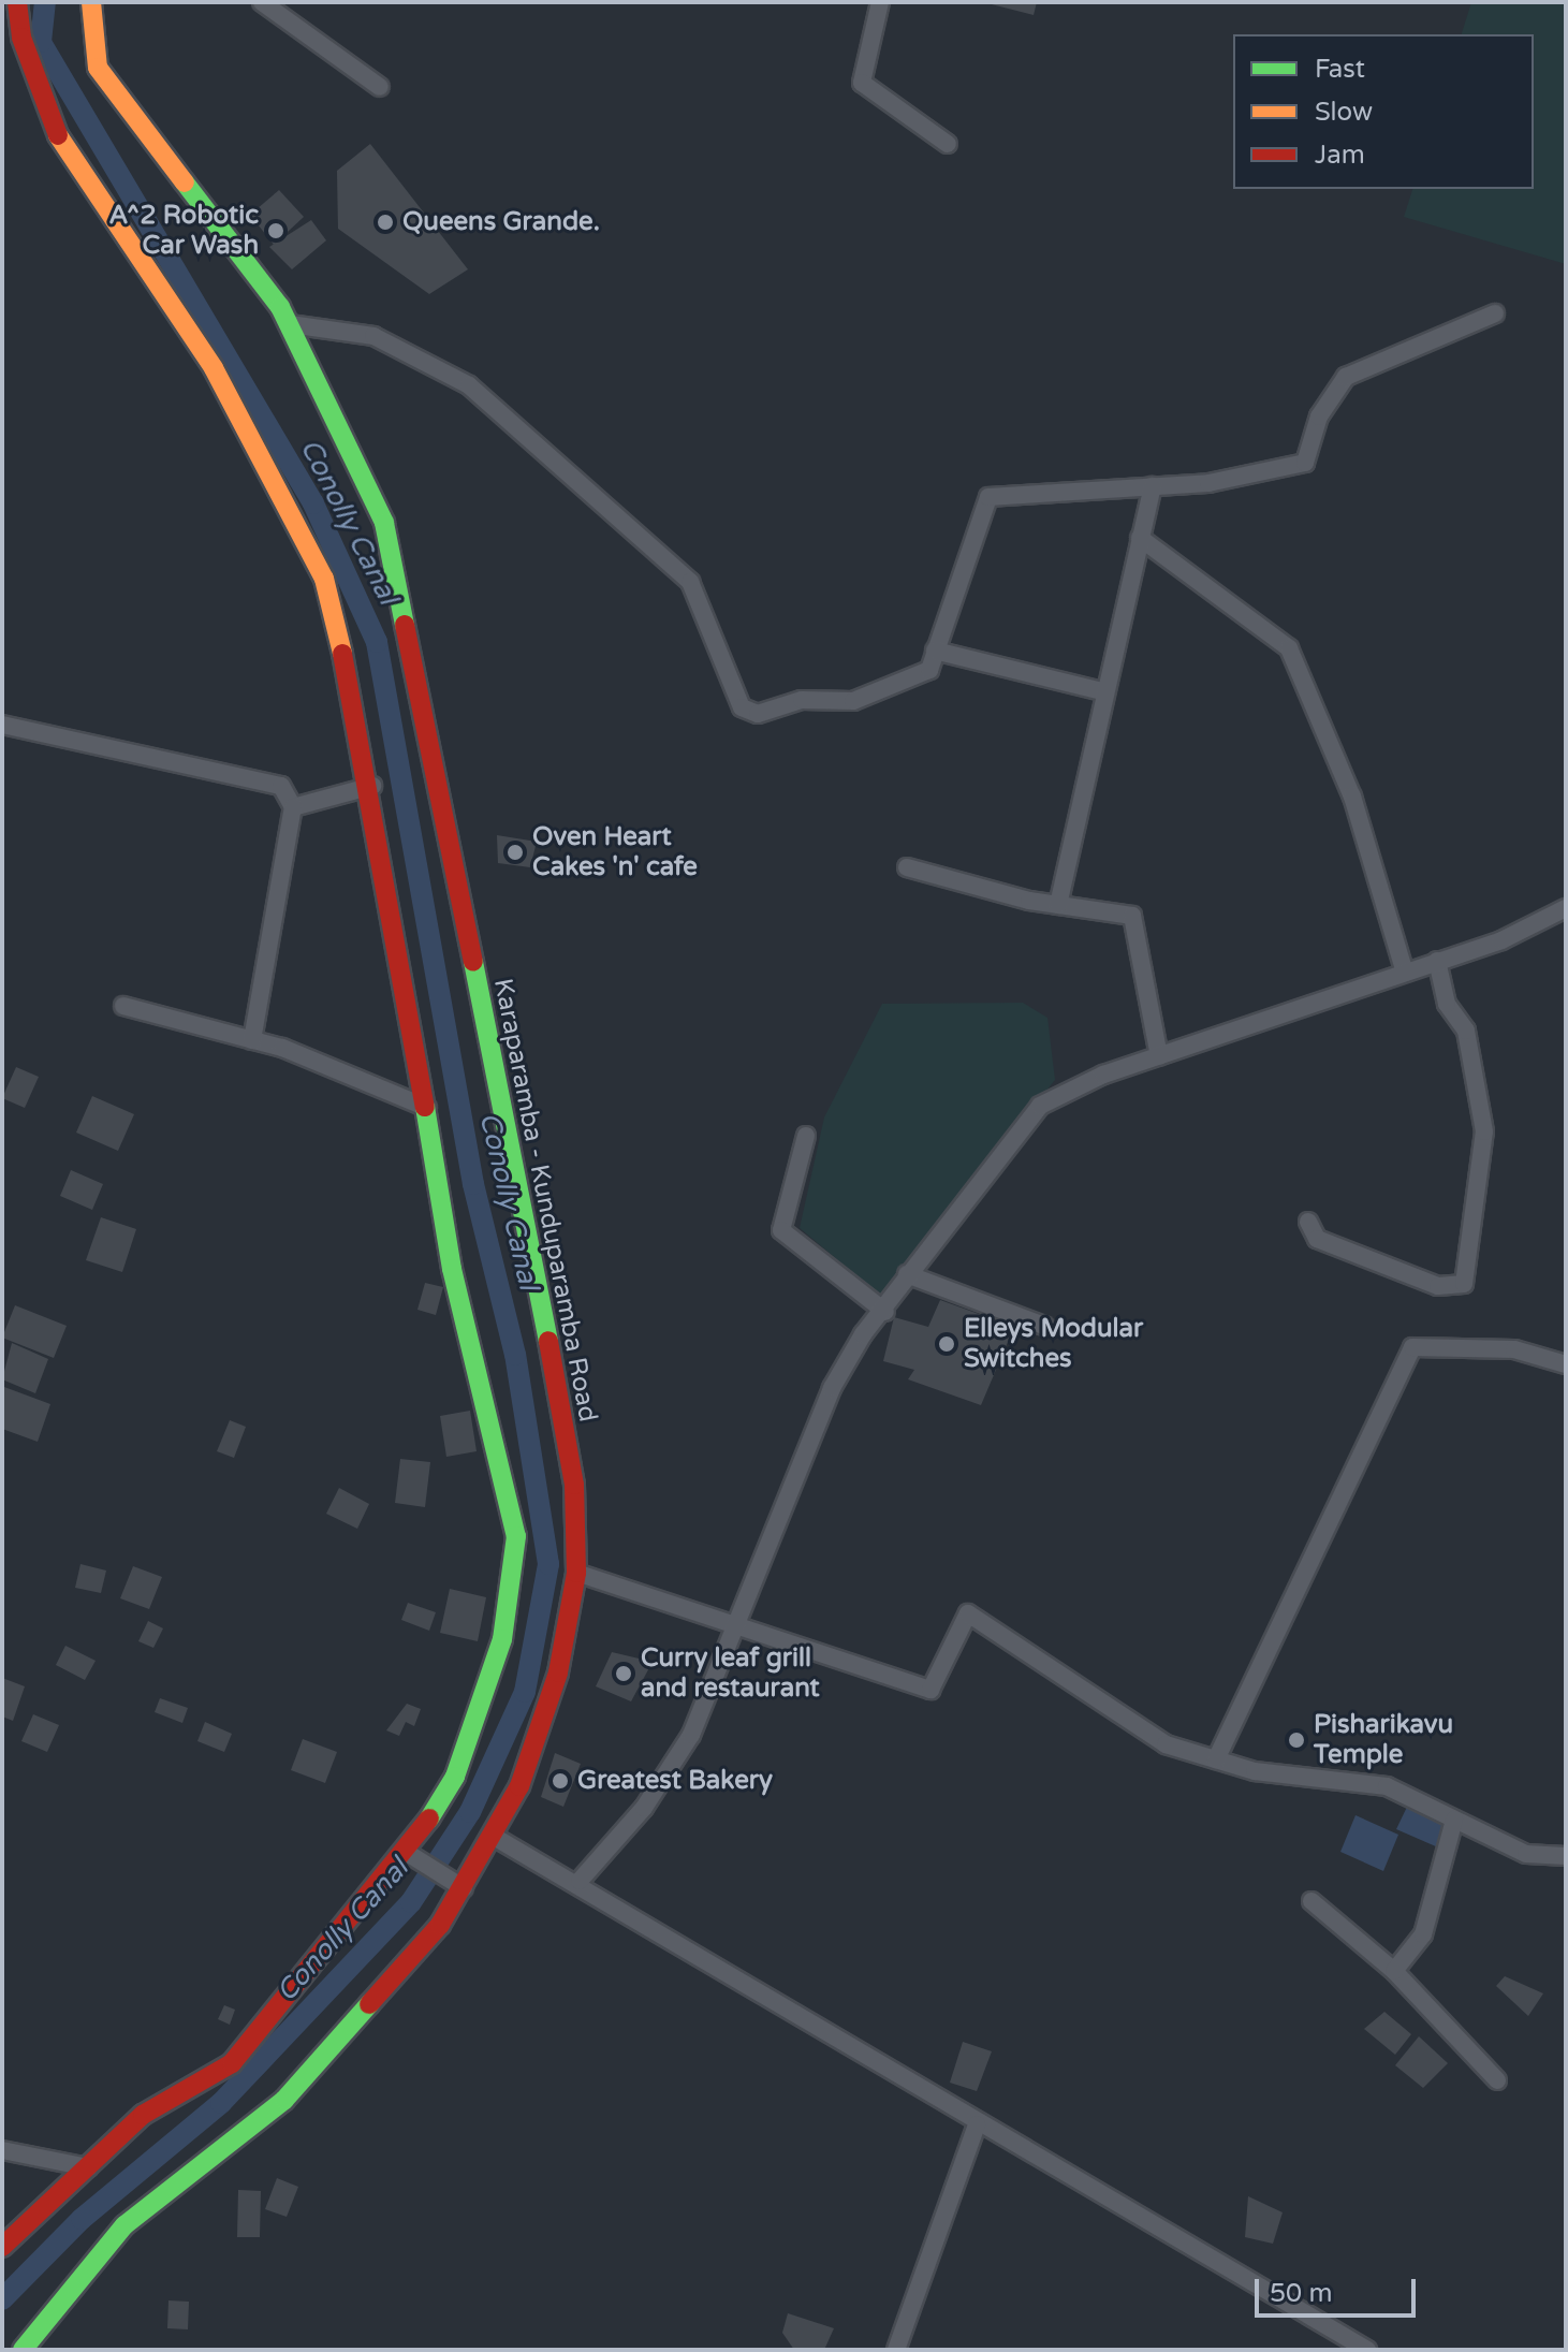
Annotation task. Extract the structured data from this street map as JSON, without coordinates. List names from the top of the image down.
{
  "streets": {
    "main road": ["Karaparamba - Kunduparamba Road"]
  },
  "water": ["Conolly Canal"],
  "places": [
    "Queens Grande.",
    "A^2 Robotic Car Wash",
    "Oven Heart Cakes 'n' cafe",
    "Elleys Modular Switches",
    "Curry leaf grill and restaurant",
    "Pisharikavu Temple",
    "Greatest Bakery"
  ],
  "legend": ["Fast", "Slow", "Jam"],
  "scale_bar": "50 m"
}
